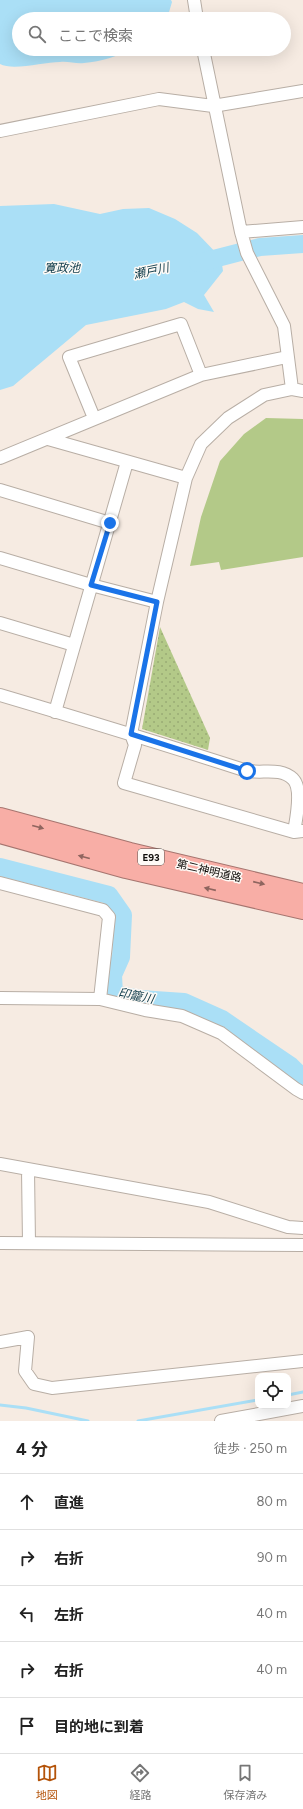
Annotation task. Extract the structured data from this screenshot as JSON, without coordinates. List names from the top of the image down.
{
  "streets": {
    "highway": ["E93", "第二神明道路"]
  },
  "water": ["寛政池", "瀬戸川", "印籠川"],
  "page": {
    "search": "ここで検索",
    "heading": ["4 分", "徒歩 · 250 m"],
    "list": [
      ["直進", "80 m"],
      ["右折", "90 m"],
      ["左折", "40 m"],
      ["右折", "40 m"],
      "目的地に到着"
    ],
    "nav": ["地図", "経路", "保存済み"]
  }
}
